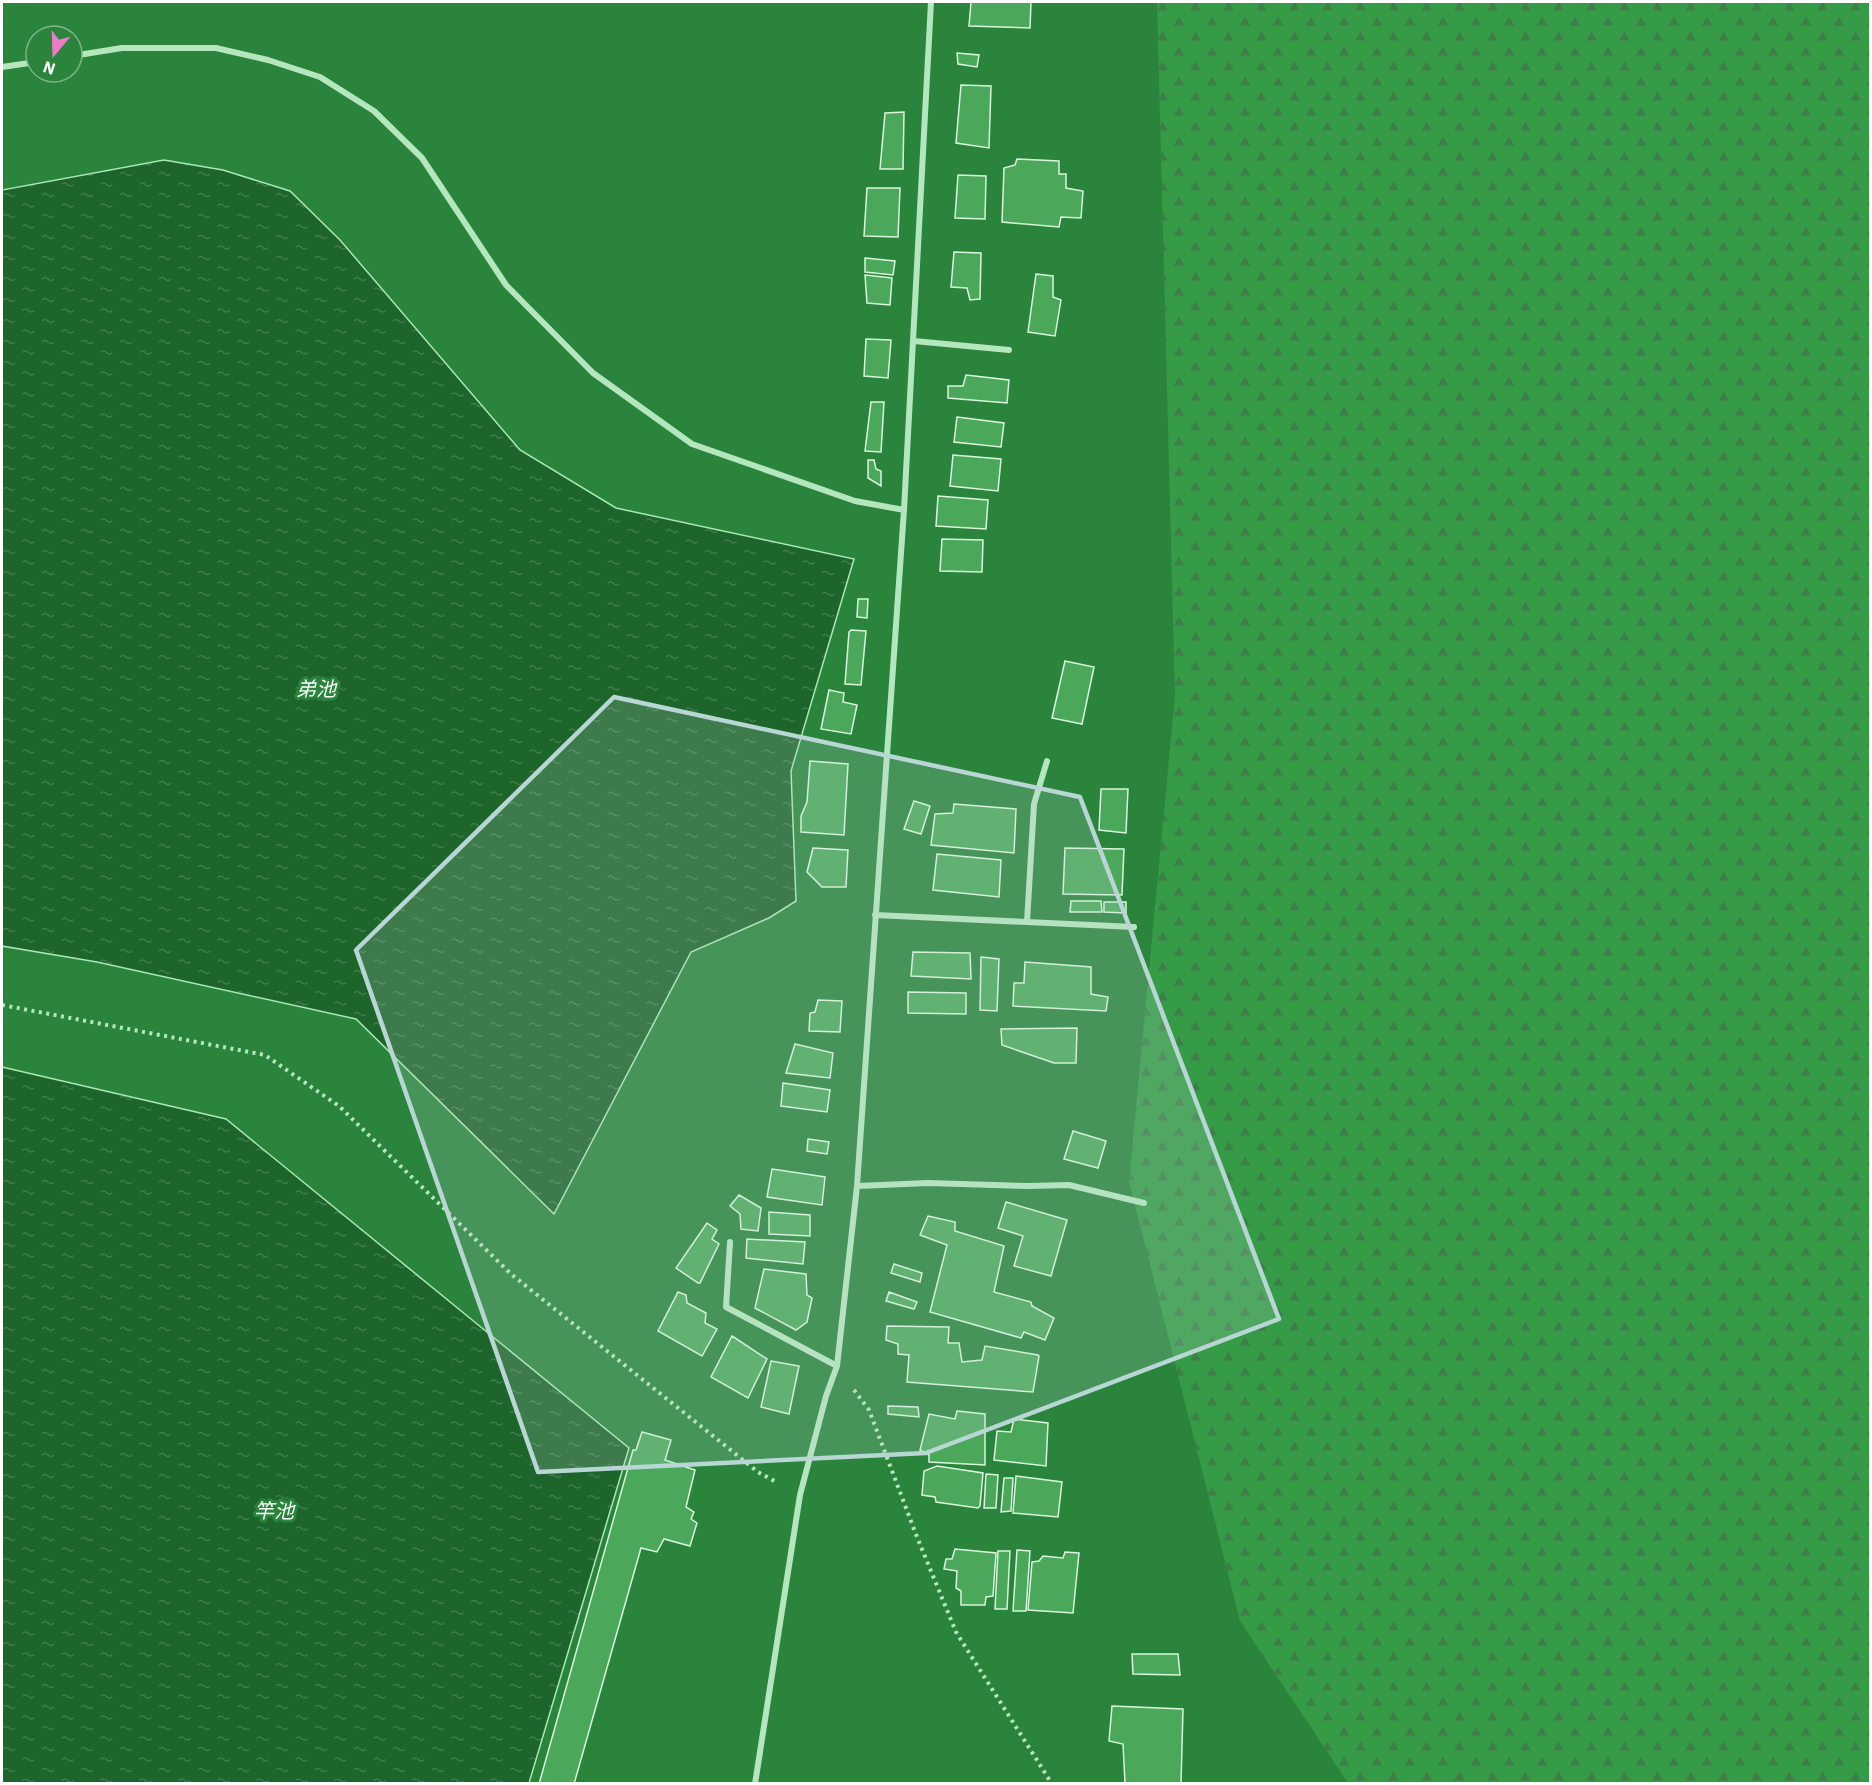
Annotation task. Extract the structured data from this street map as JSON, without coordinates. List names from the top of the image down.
{
  "water": ["弟池", "竿池"],
  "north": "bottom"
}
